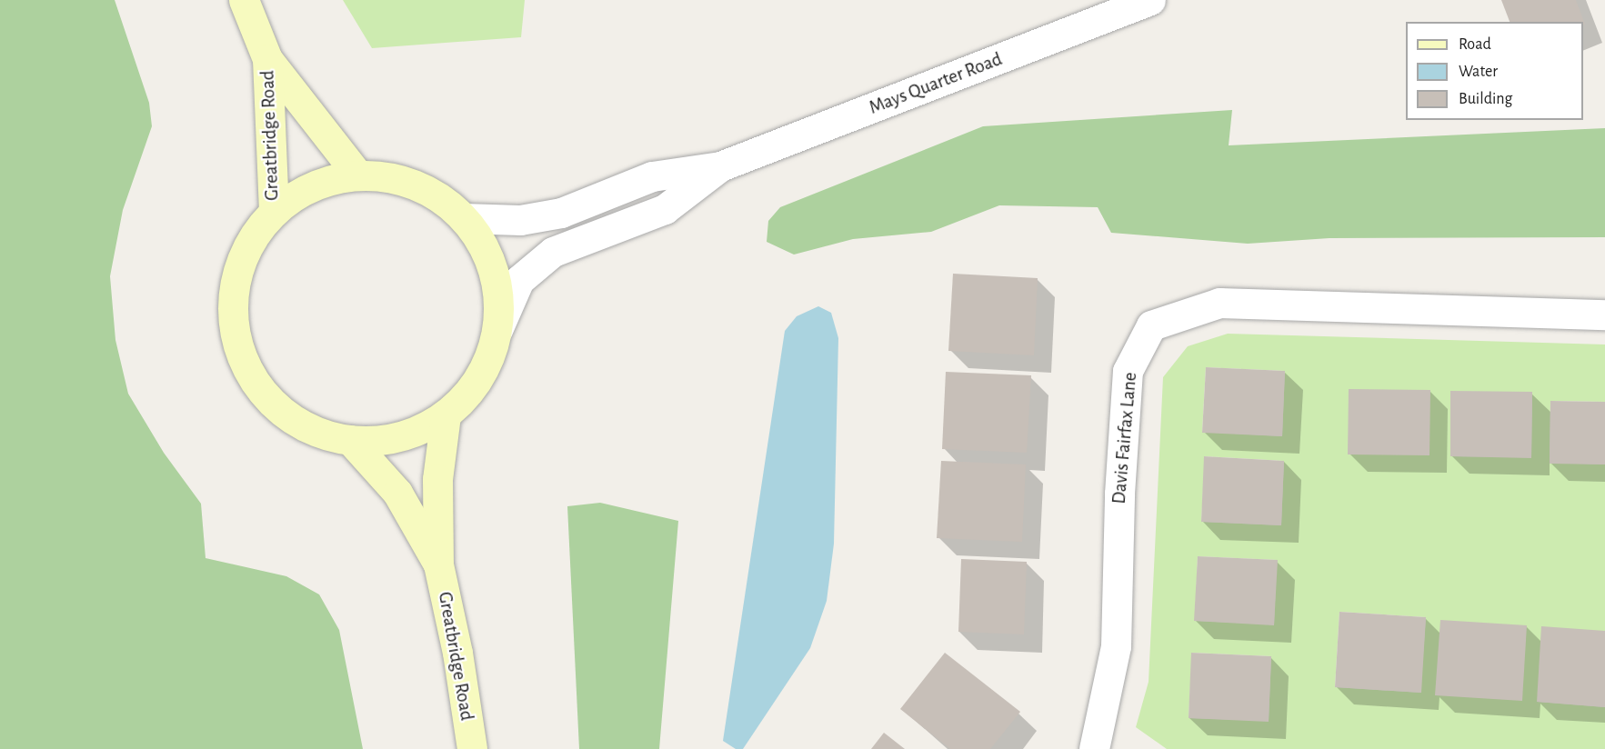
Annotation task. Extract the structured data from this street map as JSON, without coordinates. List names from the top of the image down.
{
  "streets": {
    "street": ["Mays Quarter Road", "Greatbridge Road", "Davis Fairfax Lane"]
  },
  "crossings": [
    ["Mays Quarter Road", "Greatbridge Road"]
  ],
  "legend": ["Road", "Water", "Building"]
}
